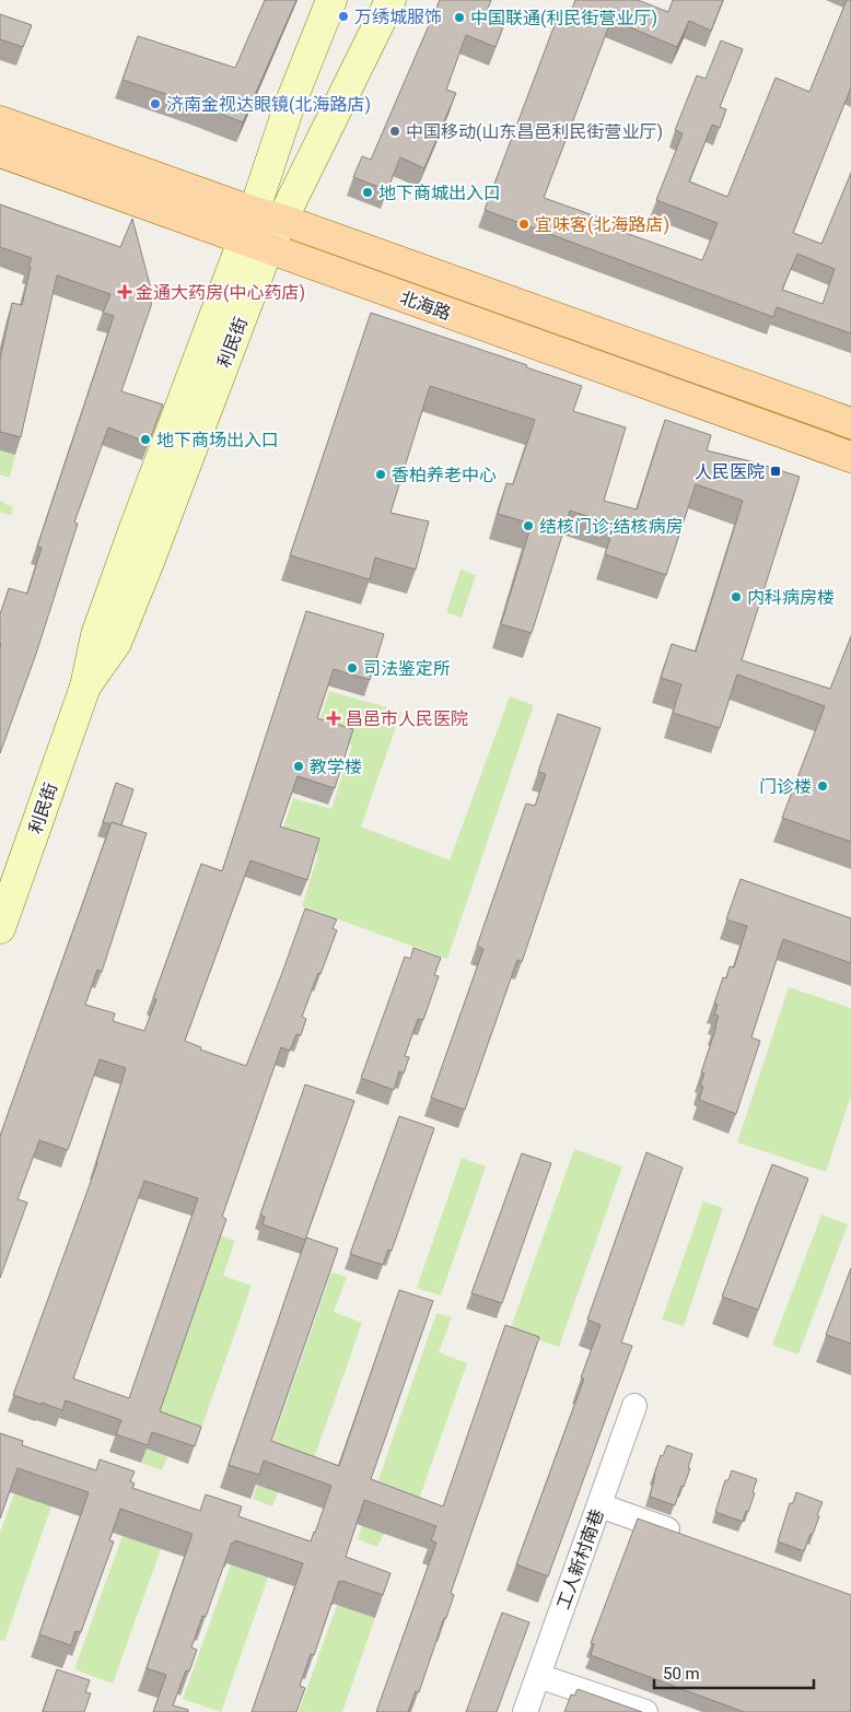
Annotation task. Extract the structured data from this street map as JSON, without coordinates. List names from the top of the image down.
{
  "streets": {
    "main road": ["北海路", "利民街"],
    "street": ["工人新村南巷"]
  },
  "crossings": [
    ["北海路", "利民街"]
  ],
  "places": {
    "other": [
      "万绣城服饰",
      "中国联通(利民街营业厅)",
      "济南金视达眼镜(北海路店)",
      "中国移动(山东昌邑利民街营业厅)",
      "地下商城出入口",
      "宜味客(北海路店)",
      "地下商场出入口",
      "香柏养老中心",
      "结核门诊;结核病房",
      "内科病房楼",
      "司法鉴定所",
      "教学楼",
      "门诊楼"
    ],
    "health": ["金通大药房(中心药店)", "昌邑市人民医院"],
    "transit": ["人民医院"]
  },
  "scale_bar": "50 m"
}
